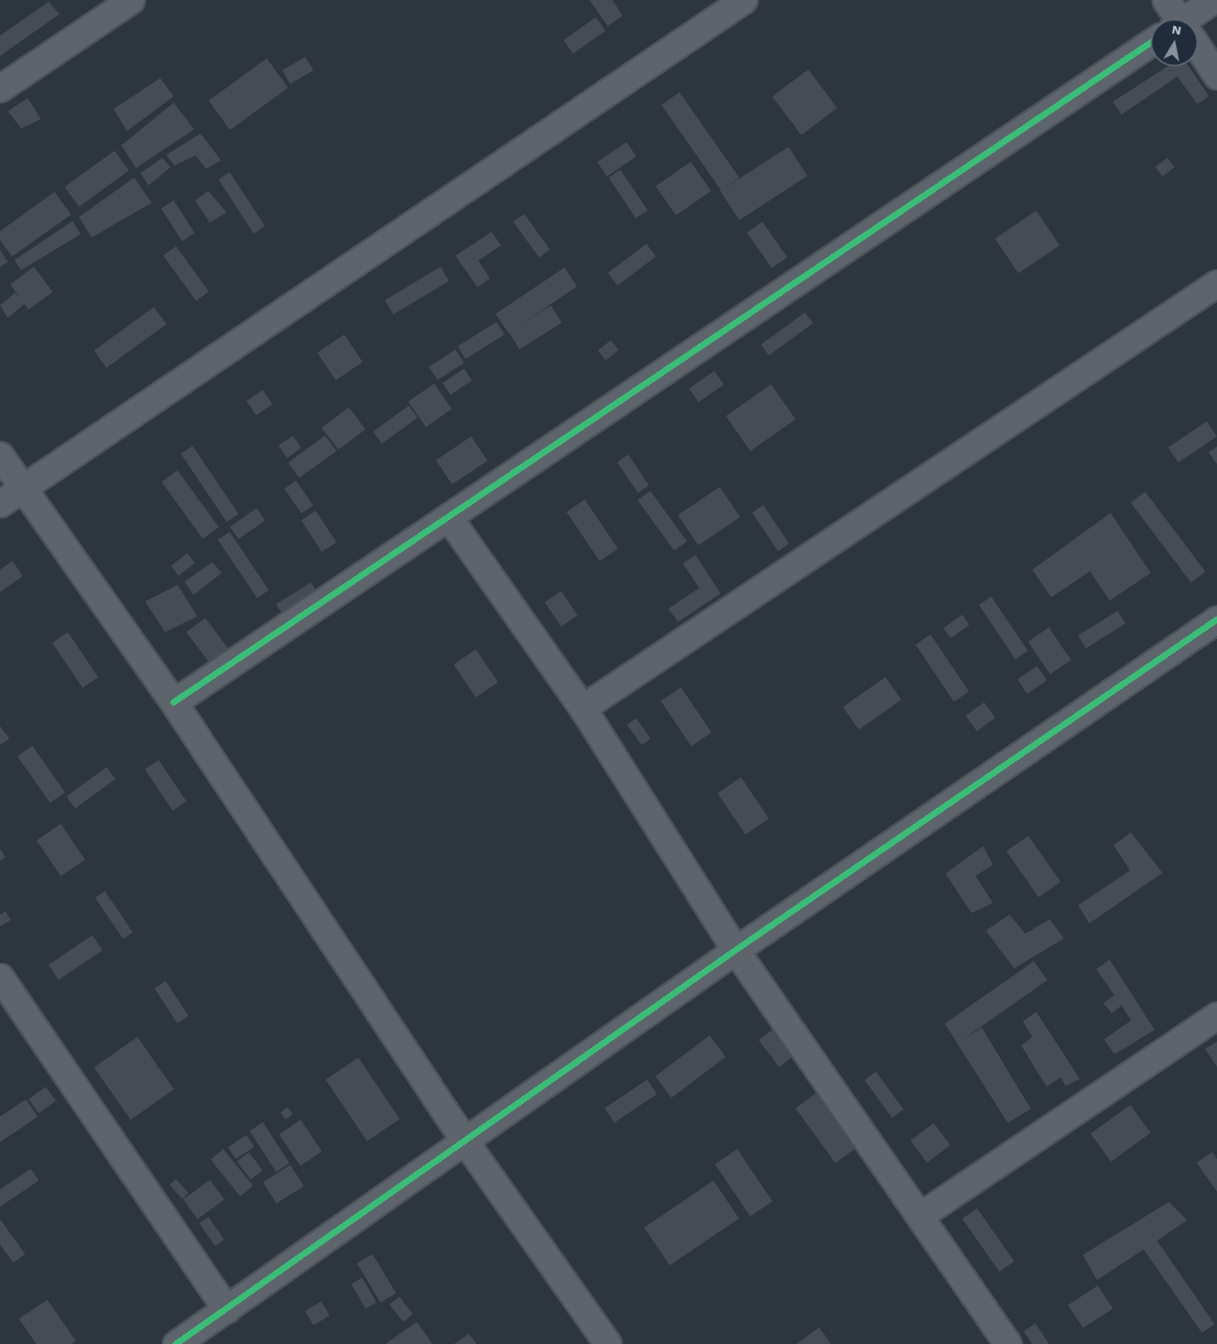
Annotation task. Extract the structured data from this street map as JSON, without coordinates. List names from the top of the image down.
{
  "north": "top"
}
